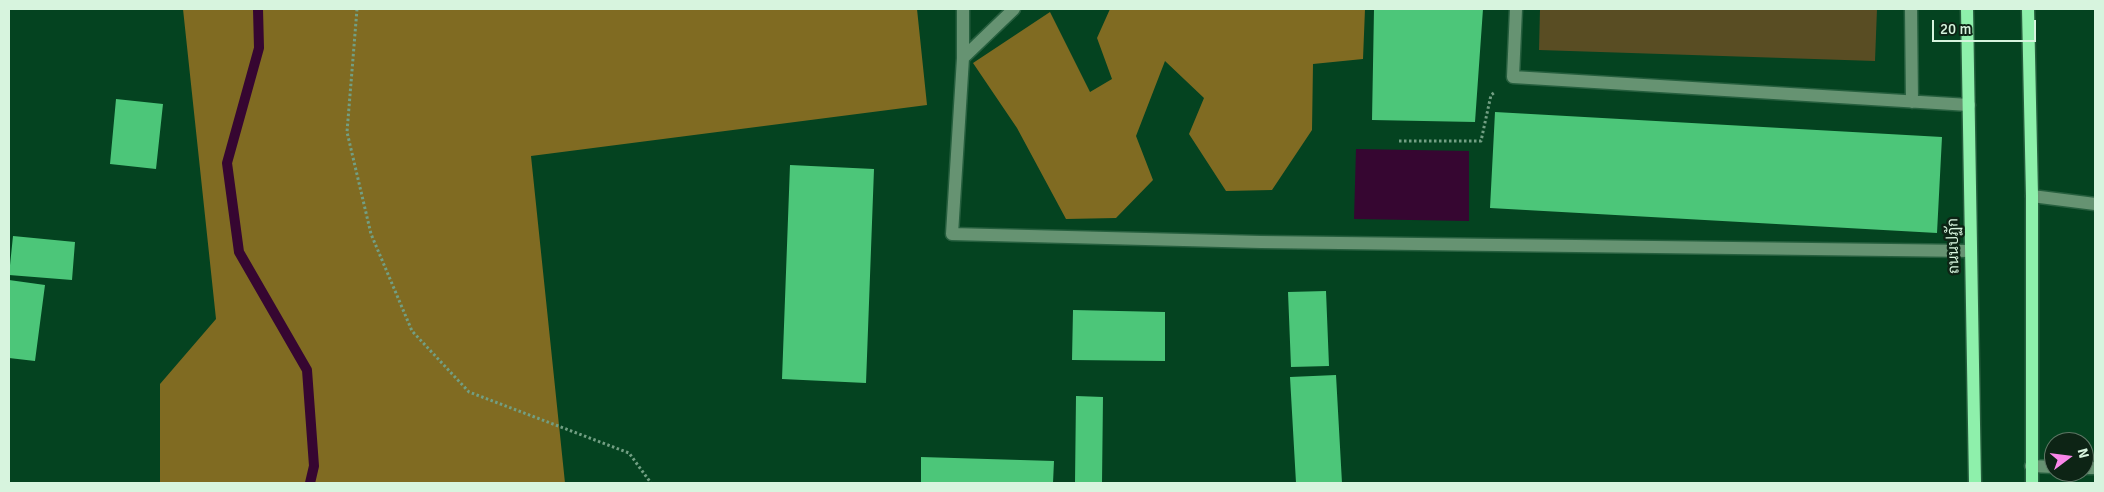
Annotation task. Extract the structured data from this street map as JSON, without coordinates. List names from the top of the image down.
{
  "streets": {
    "main road": ["ถนนปฏัก"]
  },
  "scale_bar": "20 m",
  "north": "right"
}
